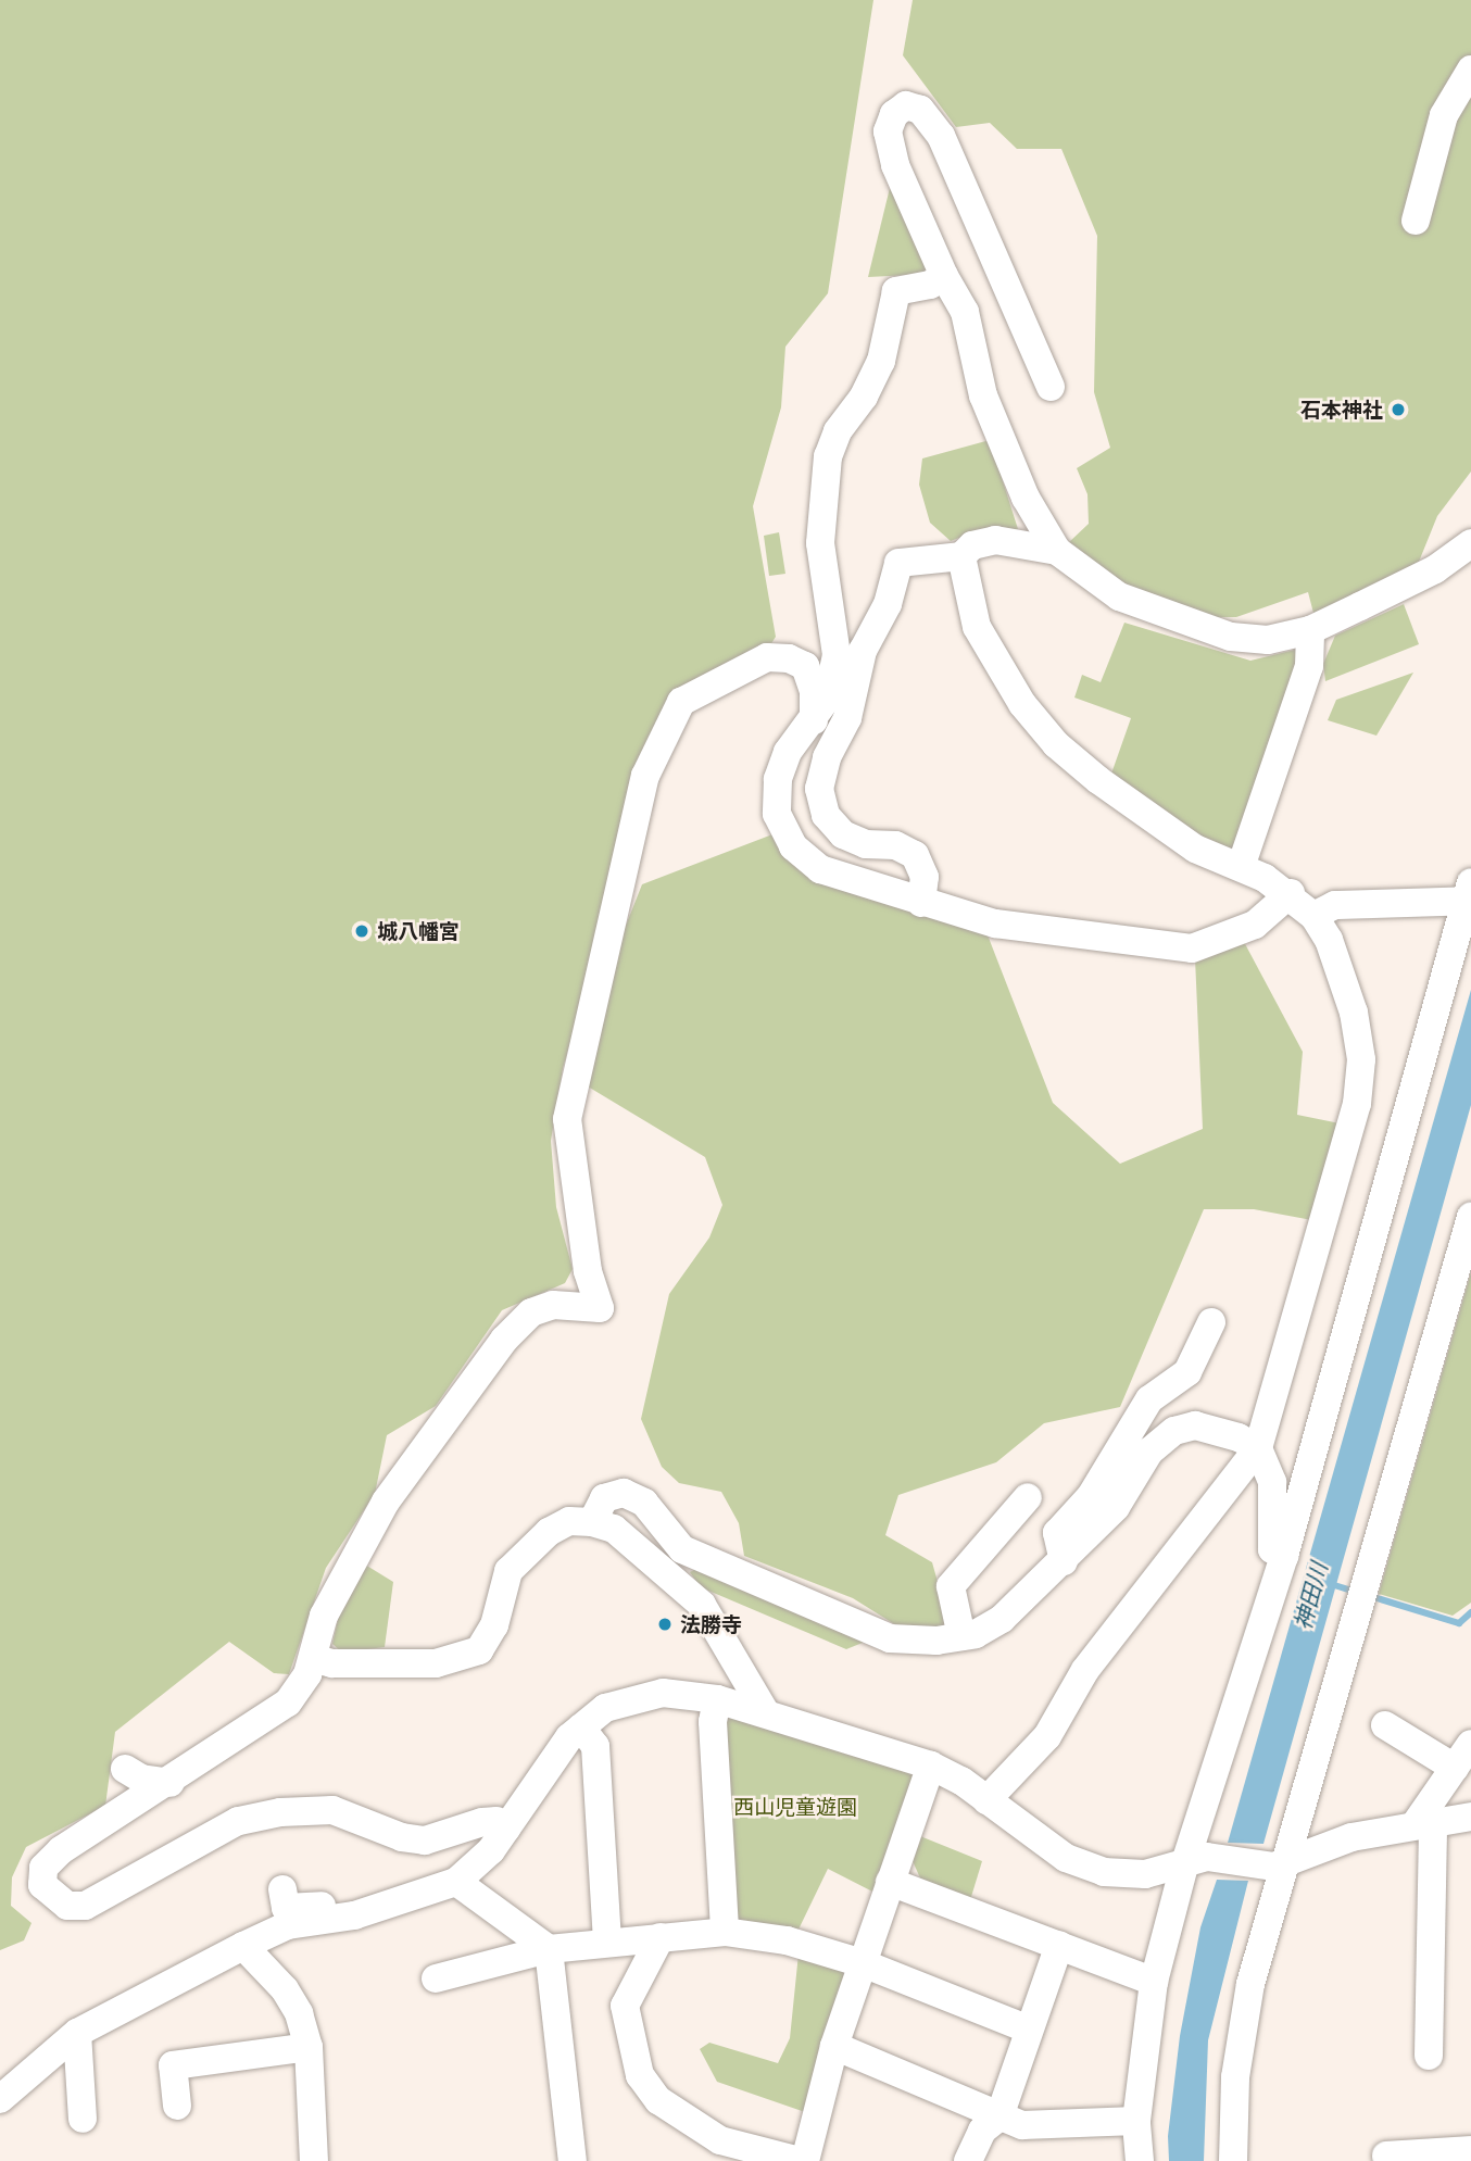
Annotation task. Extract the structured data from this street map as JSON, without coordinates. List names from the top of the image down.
{
  "water": ["神田川"],
  "parks": ["西山児童遊園"],
  "places": ["石本神社", "城八幡宮", "法勝寺"]
}
